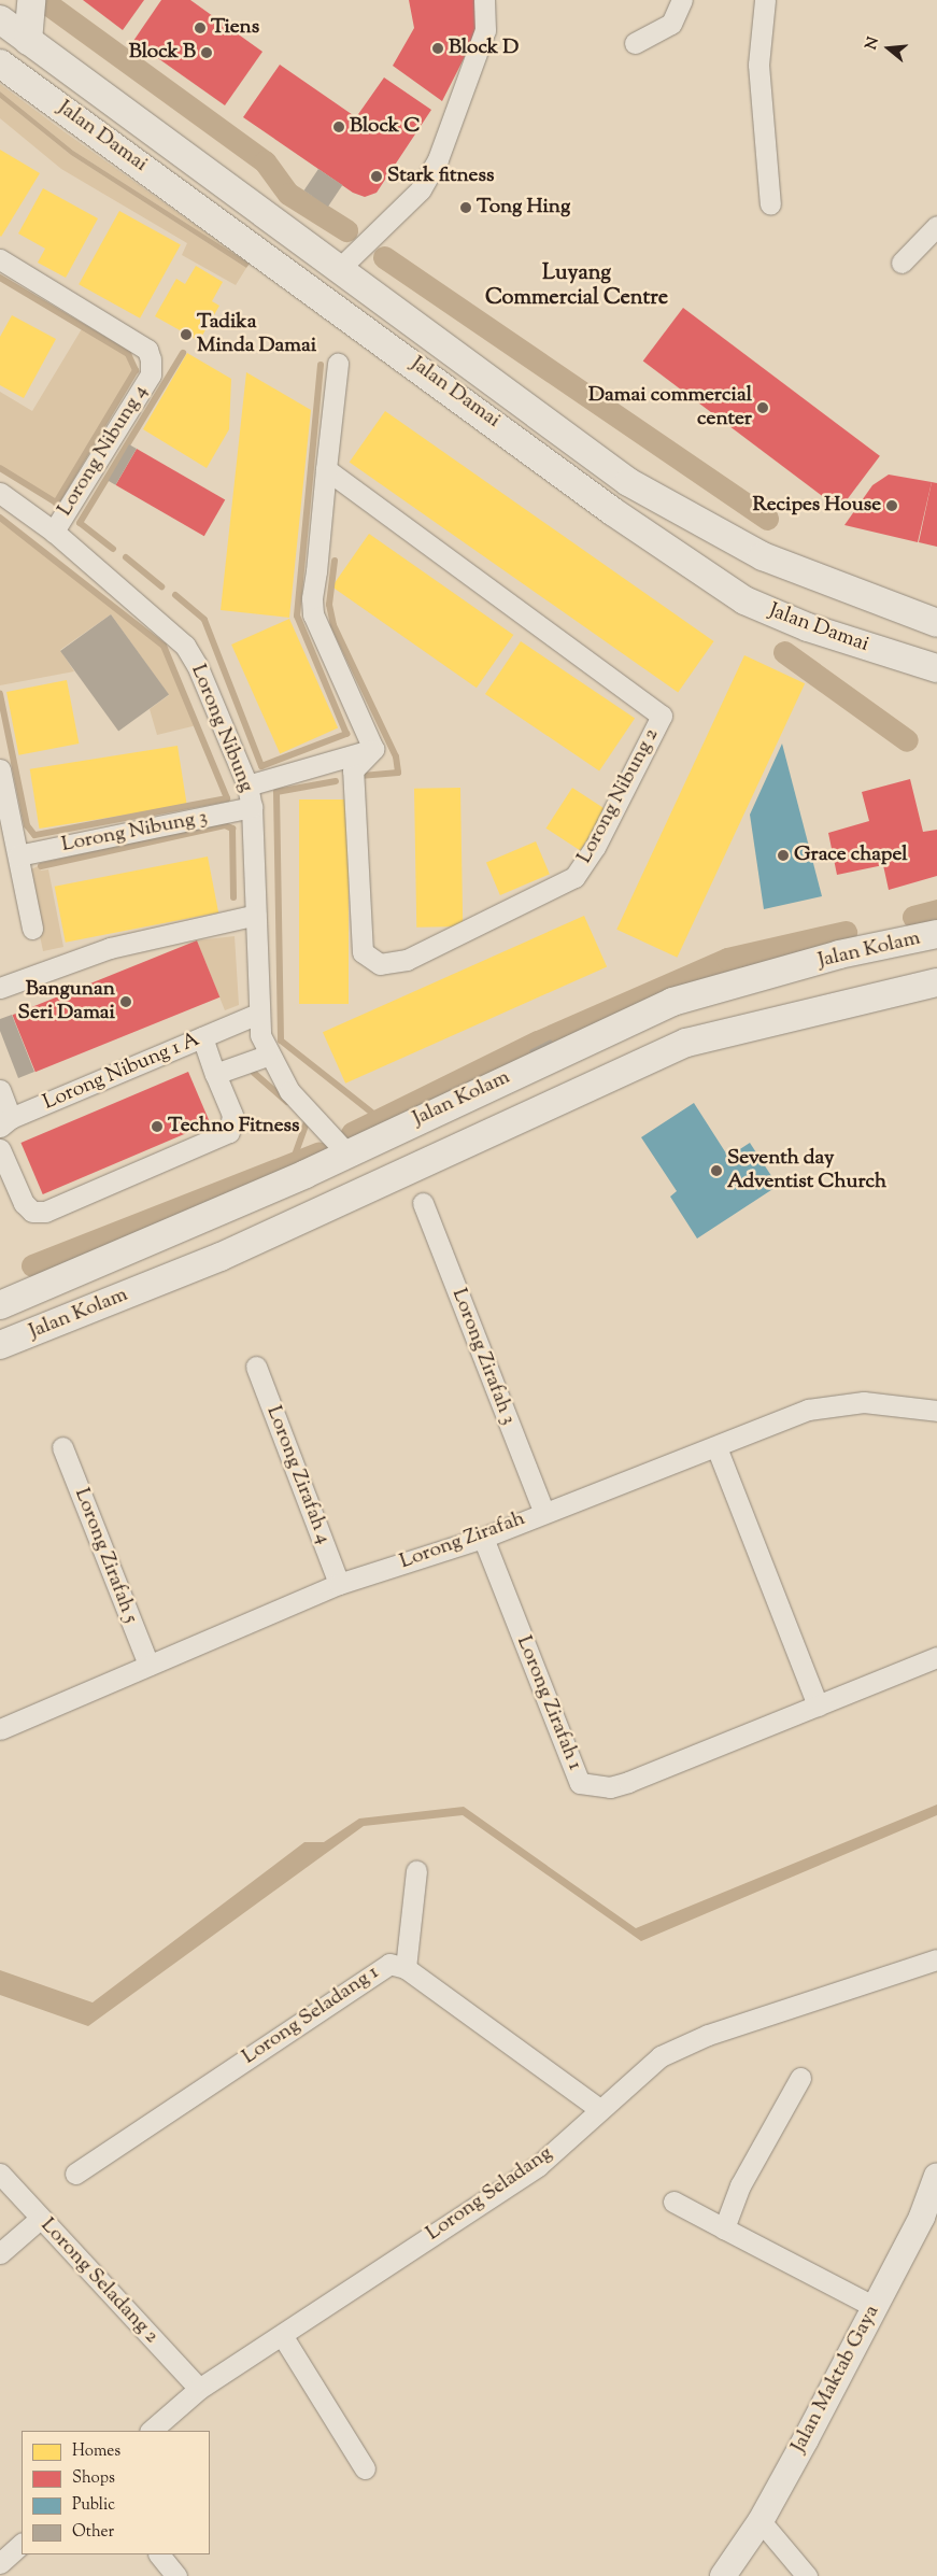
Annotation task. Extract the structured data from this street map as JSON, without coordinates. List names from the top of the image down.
{
  "streets": {
    "main road": ["Jalan Damai", "Jalan Kolam"],
    "street": [
      "Lorong Nibung 4",
      "Lorong Nibung",
      "Lorong Nibung 2",
      "Lorong Nibung 3",
      "Lorong Nibung 1 A",
      "Lorong Zirafah 3",
      "Lorong Zirafah 4",
      "Lorong Zirafah",
      "Lorong Zirafah 5",
      "Lorong Zirafah 1",
      "Lorong Seladang 1",
      "Lorong Seladang",
      "Lorong Seladang 2",
      "Jalan Maktab Gaya"
    ]
  },
  "crossings": [
    ["Lorong Nibung 4", "Lorong Nibung"],
    ["Lorong Nibung", "Lorong Nibung 3"],
    ["Lorong Nibung", "Jalan Kolam"],
    ["Lorong Nibung", "Lorong Nibung 1 A"],
    ["Lorong Zirafah 3", "Lorong Zirafah"],
    ["Lorong Zirafah 4", "Lorong Zirafah"],
    ["Lorong Zirafah", "Lorong Zirafah 5"],
    ["Lorong Zirafah", "Lorong Zirafah 1"],
    ["Lorong Seladang 1", "Lorong Seladang"],
    ["Lorong Seladang", "Lorong Seladang 2"]
  ],
  "districts": ["Luyang Commercial Centre"],
  "places": [
    "Tiens",
    "Block D",
    "Block B",
    "Block C",
    "Stark fitness",
    "Tong Hing",
    "Tadika Minda Damai",
    "Damai commercial center",
    "Recipes House",
    "Grace chapel",
    "Bangunan Seri Damai",
    "Techno Fitness",
    "Seventh day Adventist Church"
  ],
  "legend": [
    "Homes",
    "Shops",
    "Public",
    "Other"
  ],
  "north": "left"
}
